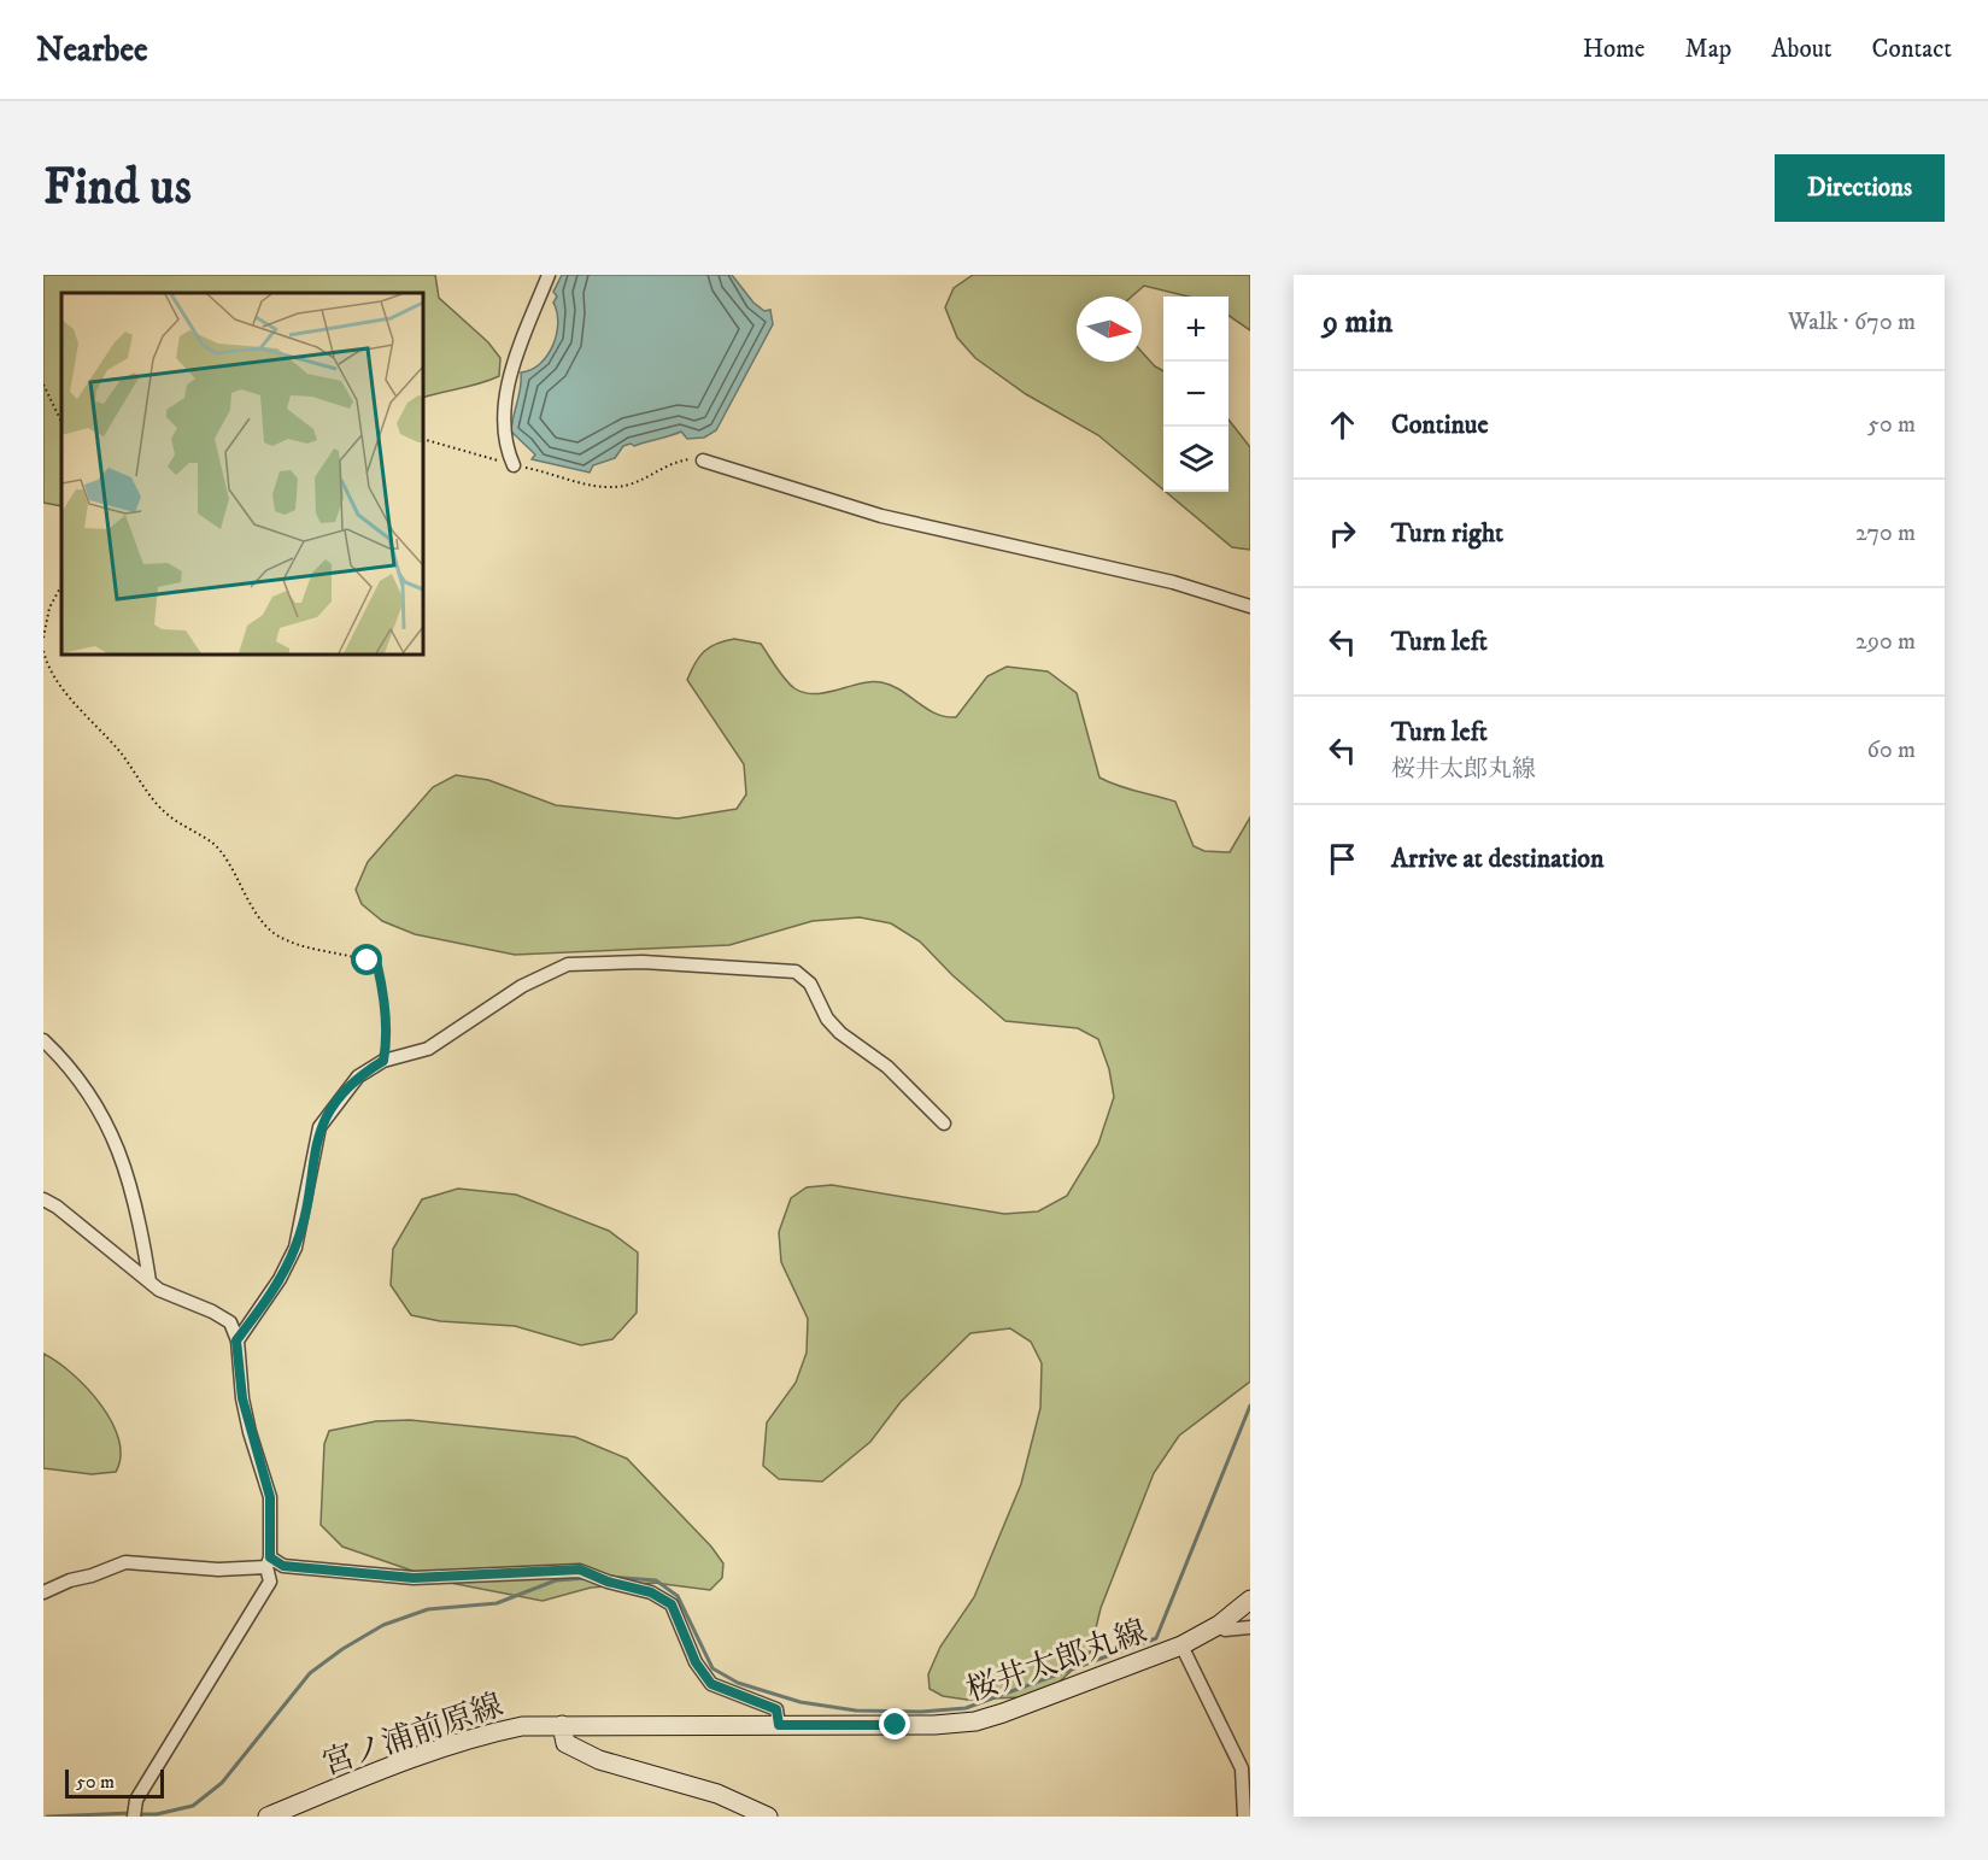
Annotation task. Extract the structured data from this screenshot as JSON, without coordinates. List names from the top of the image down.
{
  "streets": {
    "main road": ["桜井太郎丸線", "宮ノ浦前原線"]
  },
  "crossings": [
    ["桜井太郎丸線", "宮ノ浦前原線"]
  ],
  "scale_bar": "50 m",
  "north": "right",
  "page": {
    "header": "Nearbee",
    "nav": [
      "Home",
      "Map",
      "About",
      "Contact"
    ],
    "buttons": "Directions",
    "title": "Find us",
    "heading": ["9 min", "Walk · 670 m"],
    "map_buttons": ["+", "−"],
    "list": [
      ["Continue", "50 m"],
      ["Turn right", "270 m"],
      ["Turn left", "290 m"],
      ["Turn left", "桜井太郎丸線", "60 m"],
      "Arrive at destination"
    ],
    "scale": "50 m"
  }
}
